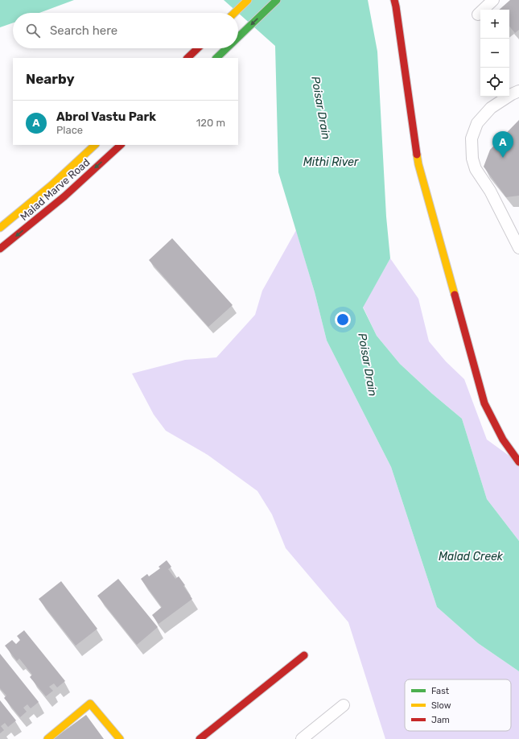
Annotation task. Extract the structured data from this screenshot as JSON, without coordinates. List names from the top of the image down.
{
  "streets": {
    "street": ["Malad Marve Road"]
  },
  "water": ["Poisar Drain", "Mithi River", "Malad Creek"],
  "legend": ["Fast", "Slow", "Jam"],
  "page": {
    "map_buttons": ["+", "−"],
    "search": "Search here",
    "heading": "Nearby",
    "list": [
      {
        "mark": "A",
        "name": "Abrol Vastu Park",
        "note": "Place",
        "value": "120 m"
      }
    ],
    "pins": "A"
  }
}
